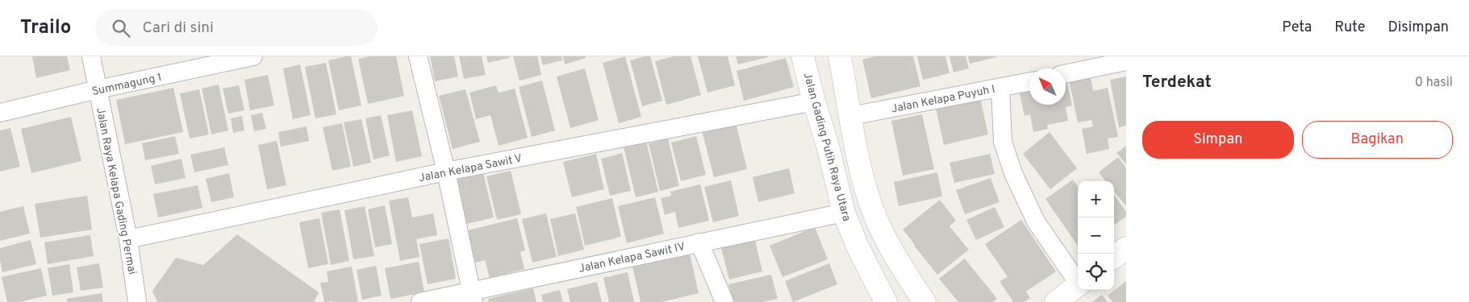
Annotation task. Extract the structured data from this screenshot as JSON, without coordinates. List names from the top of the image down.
{
  "streets": {
    "street": [
      "Summagung 1",
      "Jalan Kelapa Puyuh I",
      "Jalan Gading Putih Raya Utara",
      "Jalan Kelapa Sawit V",
      "Jalan Raya Kelapa Gading Permai",
      "Jalan Kelapa Sawit IV"
    ]
  },
  "crossings": [
    ["Summagung 1", "Jalan Raya Kelapa Gading Permai"],
    ["Jalan Gading Putih Raya Utara", "Jalan Kelapa Sawit V"],
    ["Jalan Gading Putih Raya Utara", "Jalan Kelapa Sawit IV"],
    ["Jalan Kelapa Sawit V", "Jalan Raya Kelapa Gading Permai"]
  ],
  "north": "top left",
  "page": {
    "header": "Trailo",
    "search": "Cari di sini",
    "nav": ["Peta", "Rute", "Disimpan"],
    "heading": ["Terdekat", "0 hasil"],
    "buttons": ["Simpan", "Bagikan"],
    "map_buttons": ["+", "−"]
  }
}
